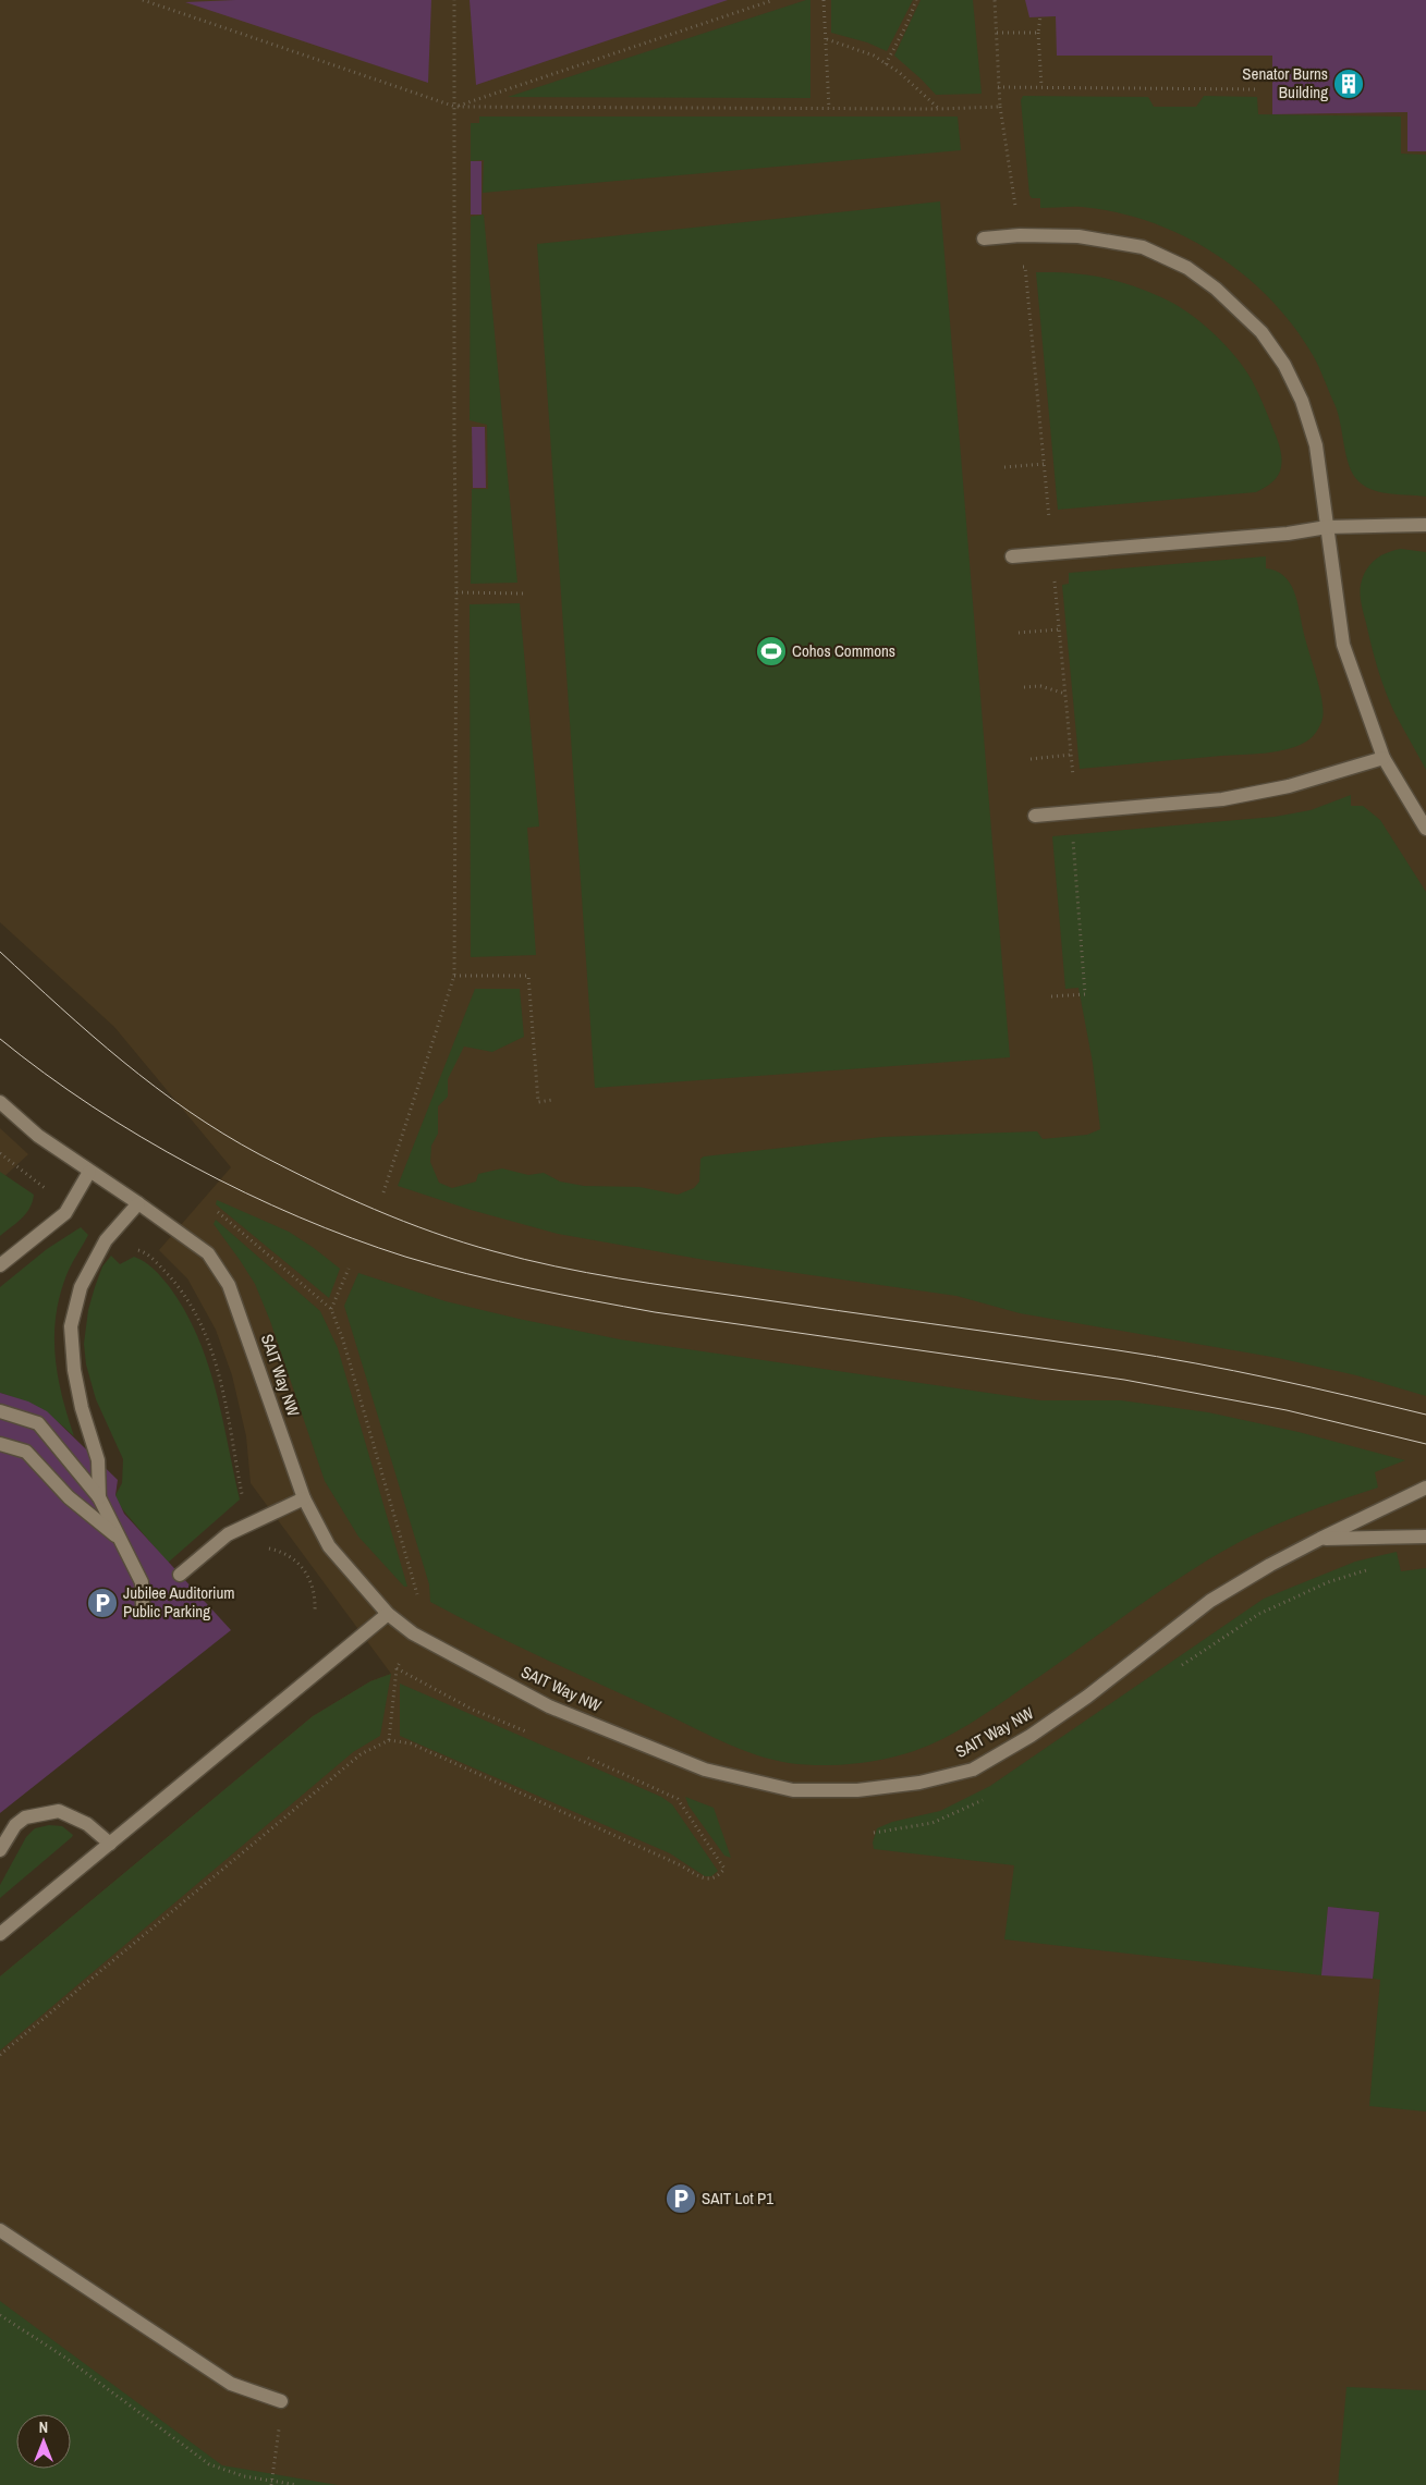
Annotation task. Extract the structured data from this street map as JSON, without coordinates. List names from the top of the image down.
{
  "streets": {
    "street": ["SAIT Way NW"]
  },
  "places": {
    "building": ["Senator Burns Building"],
    "sports": ["Cohos Commons"],
    "parking": ["Jubilee Auditorium Public Parking", "SAIT Lot P1"]
  },
  "north": "top"
}
